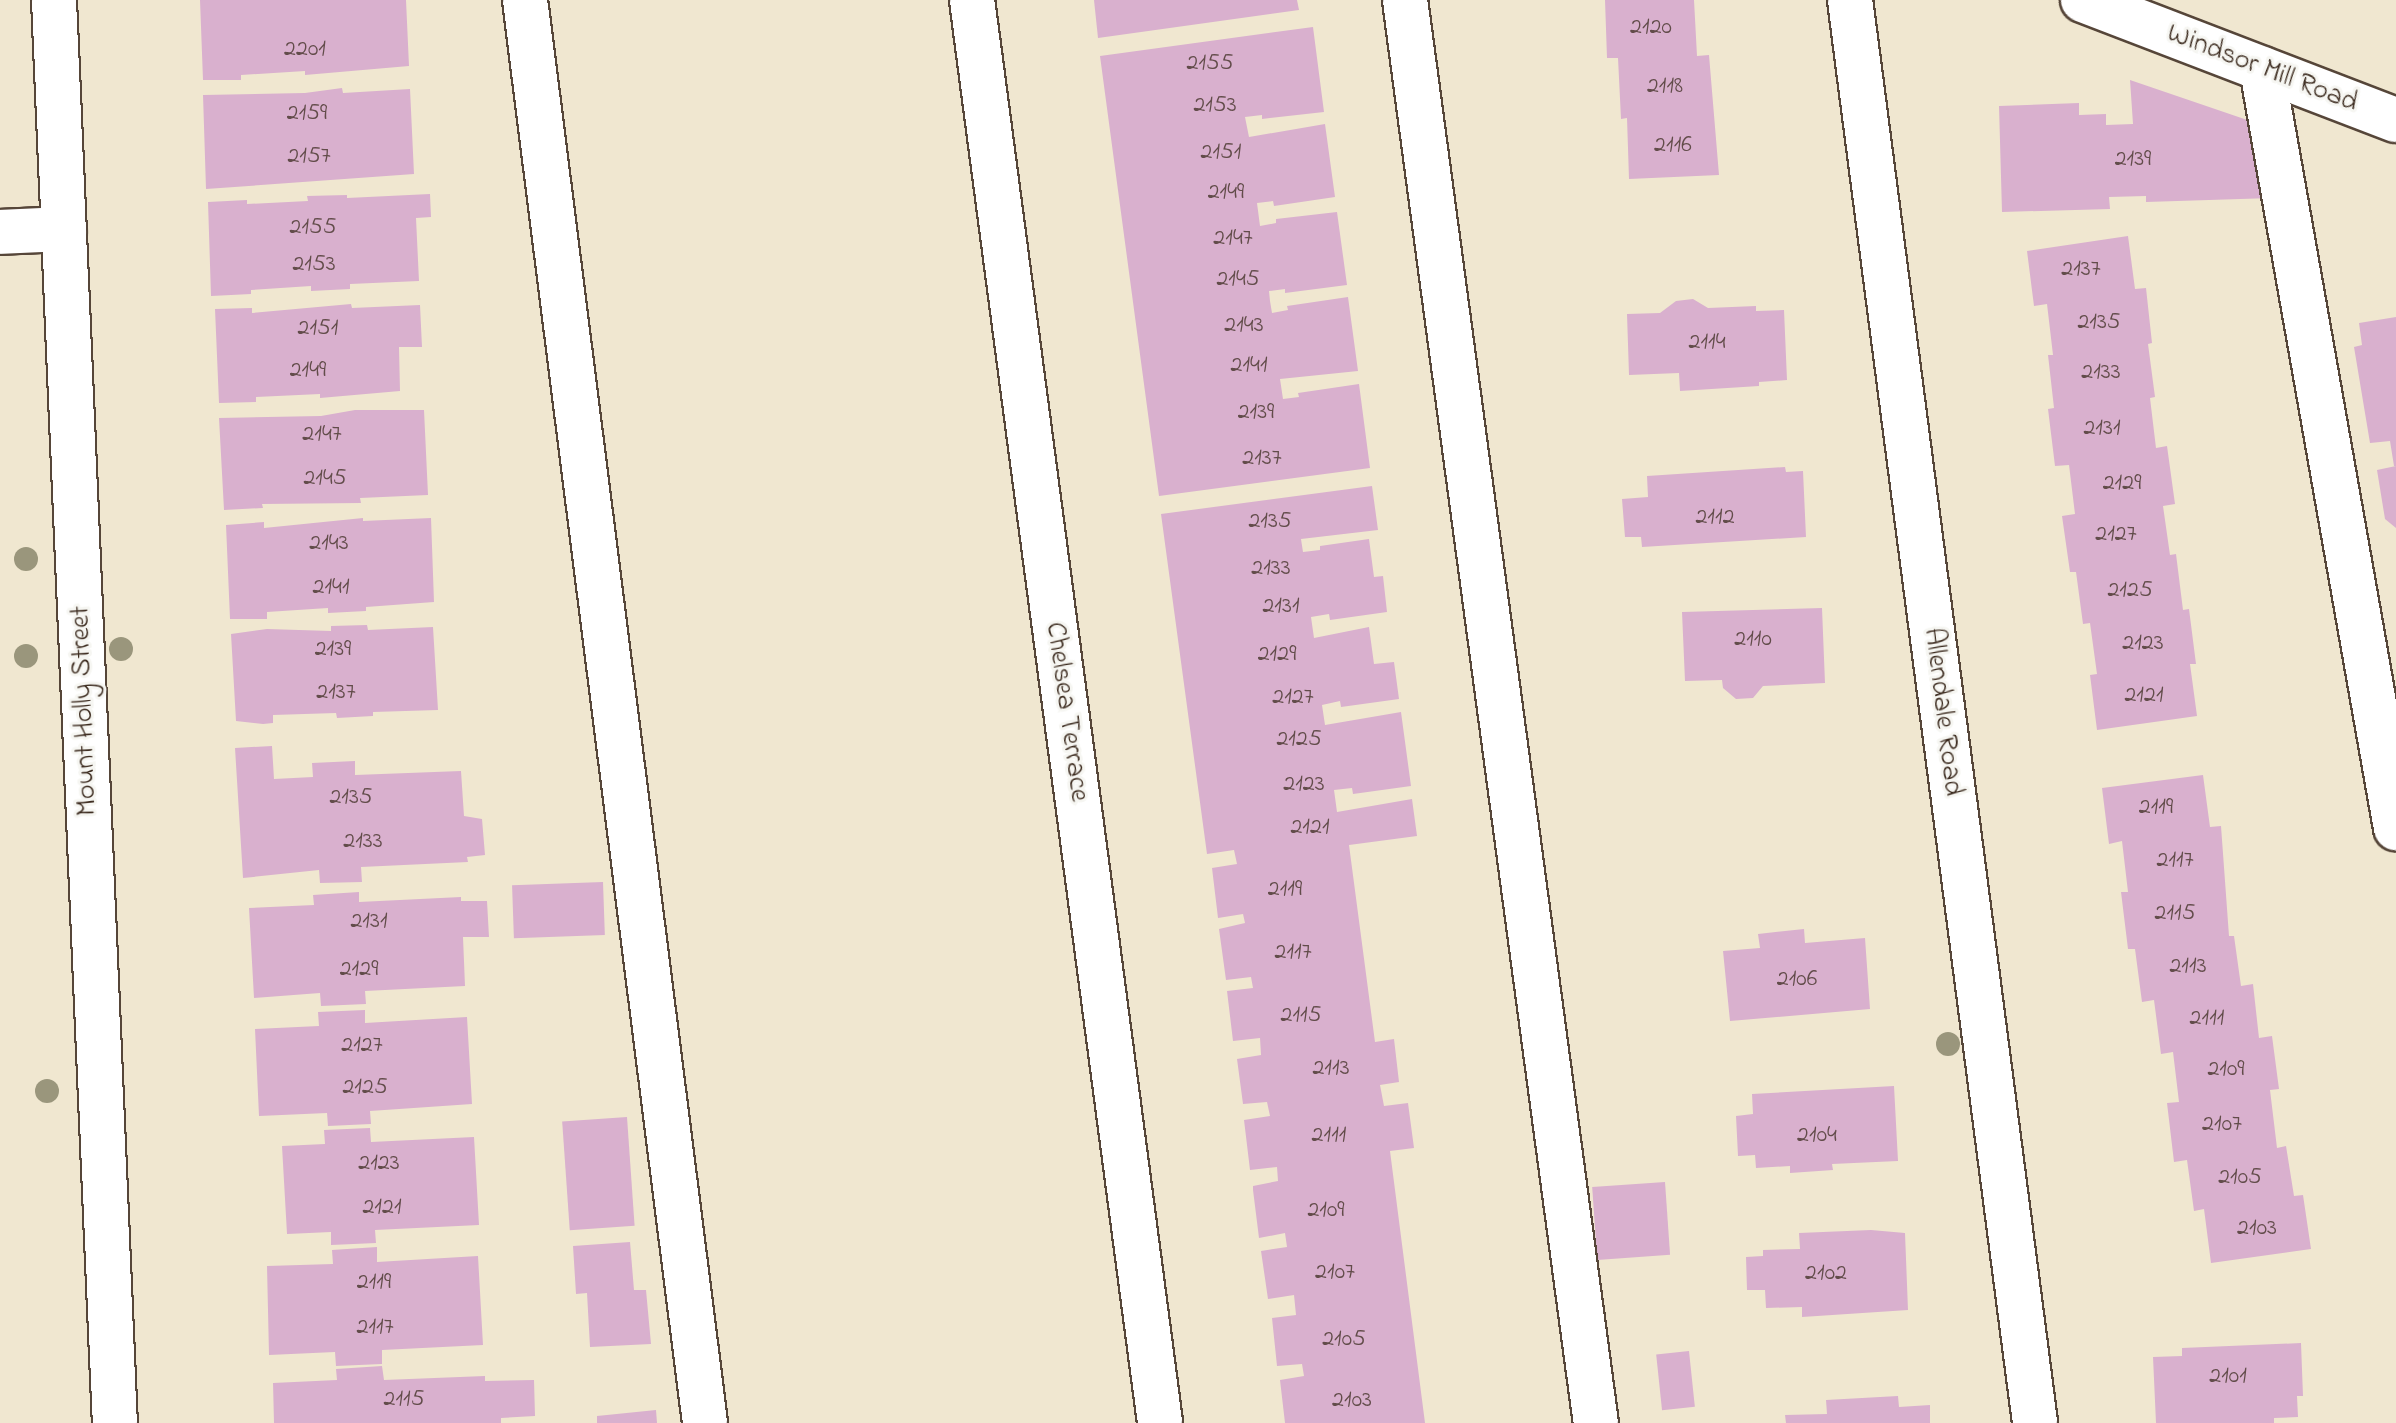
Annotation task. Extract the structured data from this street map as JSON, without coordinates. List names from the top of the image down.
{
  "streets": {
    "street": [
      "Windsor Mill Road",
      "Mount Holly Street",
      "Chelsea Terrace",
      "Allendale Road"
    ]
  },
  "house_numbers": [
    "2120",
    "2201",
    "2155",
    "2118",
    "2153",
    "2159",
    "2116",
    "2151",
    "2157",
    "2139",
    "2149",
    "2155",
    "2147",
    "2153",
    "2137",
    "2145",
    "2135",
    "2143",
    "2151",
    "2114",
    "2141",
    "2149",
    "2133",
    "2139",
    "2131",
    "2147",
    "2137",
    "2145",
    "2129",
    "2112",
    "2135",
    "2127",
    "2143",
    "2133",
    "2141",
    "2125",
    "2131",
    "2110",
    "2123",
    "2139",
    "2129",
    "2137",
    "2121",
    "2127",
    "2125",
    "2123",
    "2135",
    "2119",
    "2121",
    "2133",
    "2117",
    "2119",
    "2115",
    "2131",
    "2117",
    "2113",
    "2129",
    "2106",
    "2115",
    "2111",
    "2127",
    "2113",
    "2109",
    "2125",
    "2107",
    "2111",
    "2104",
    "2123",
    "2105",
    "2121",
    "2109",
    "2103",
    "2107",
    "2102",
    "2119",
    "2117",
    "2105",
    "2101",
    "2115",
    "2103"
  ]
}
